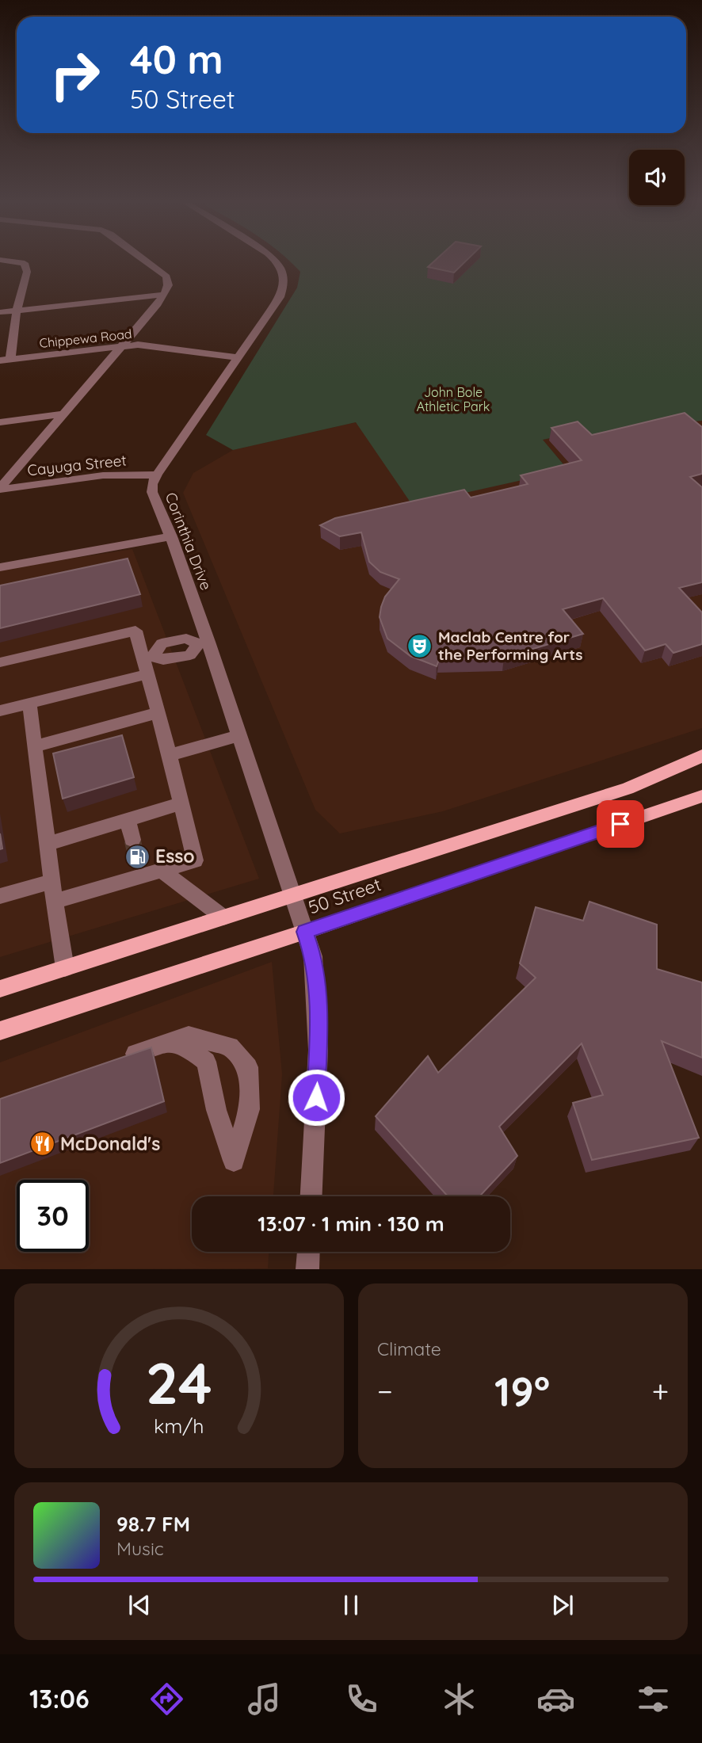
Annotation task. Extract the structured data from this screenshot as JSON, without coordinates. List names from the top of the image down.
{
  "streets": {
    "main road": ["50 Street"],
    "street": ["Chippewa Road", "Cayuga Street", "Corinthia Drive"]
  },
  "crossings": [
    ["Chippewa Road", "Corinthia Drive"],
    ["Cayuga Street", "Corinthia Drive"],
    ["Corinthia Drive", "50 Street"]
  ],
  "parks": ["John Bole Athletic Park"],
  "places": {
    "theatre": ["Maclab Centre for the Performing Arts"],
    "fuel station": ["Esso"],
    "restaurant": ["McDonald's"]
  },
  "page": {
    "turn": ["40 m", "50 Street"],
    "limit": "30",
    "trip": "13:07 · 1 min · 130 m",
    "tile": "Climate",
    "heat": ["−", "19°", "+"],
    "song": ["98.7 FM", "Music"],
    "tabs": "13:06",
    "gauge": ["24", "km/h"]
  }
}
